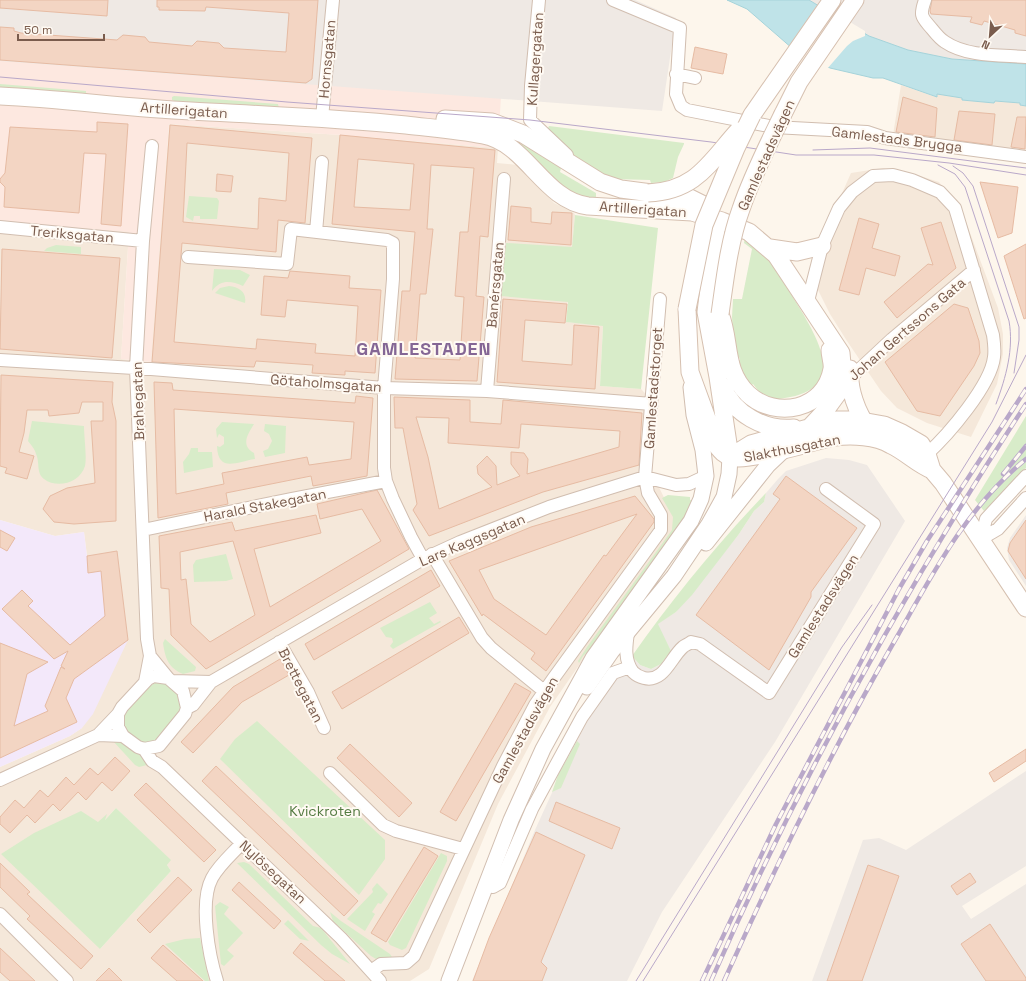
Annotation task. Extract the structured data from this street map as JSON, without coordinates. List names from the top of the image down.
{
  "streets": {
    "main road": ["Artillerigatan", "Gamlestadsvägen", "Slakthusgatan"],
    "street": [
      "Hornsgatan",
      "Kullagergatan",
      "Gamlestads Brygga",
      "Treriksgatan",
      "Banérsgatan",
      "Johan Gertssons Gata",
      "Götaholmsgatan",
      "Gamlestadstorget",
      "Brahegatan",
      "Harald Stakegatan",
      "Lars Kaggsgatan",
      "Brettegatan",
      "Nylösegatan"
    ]
  },
  "crossings": [
    ["Hornsgatan", "Artillerigatan"],
    ["Kullagergatan", "Artillerigatan"],
    ["Artillerigatan", "Gamlestadsvägen"],
    ["Artillerigatan", "Johan Gertssons Gata"],
    ["Artillerigatan", "Slakthusgatan"],
    ["Gamlestadsvägen", "Gamlestadstorget"],
    ["Gamlestadsvägen", "Slakthusgatan"],
    ["Gamlestadsvägen", "Lars Kaggsgatan"],
    ["Gamlestadsvägen", "Nylösegatan"],
    ["Treriksgatan", "Brahegatan"],
    ["Banérsgatan", "Götaholmsgatan"],
    ["Götaholmsgatan", "Gamlestadstorget"],
    ["Götaholmsgatan", "Brahegatan"],
    ["Gamlestadstorget", "Lars Kaggsgatan"],
    ["Brahegatan", "Harald Stakegatan"],
    ["Brahegatan", "Lars Kaggsgatan"],
    ["Brahegatan", "Nylösegatan"],
    ["Lars Kaggsgatan", "Brettegatan"],
    ["Lars Kaggsgatan", "Nylösegatan"]
  ],
  "districts": ["GAMLESTADEN"],
  "parks": ["Kvickroten"],
  "scale_bar": "50 m",
  "north": "bottom left"
}
